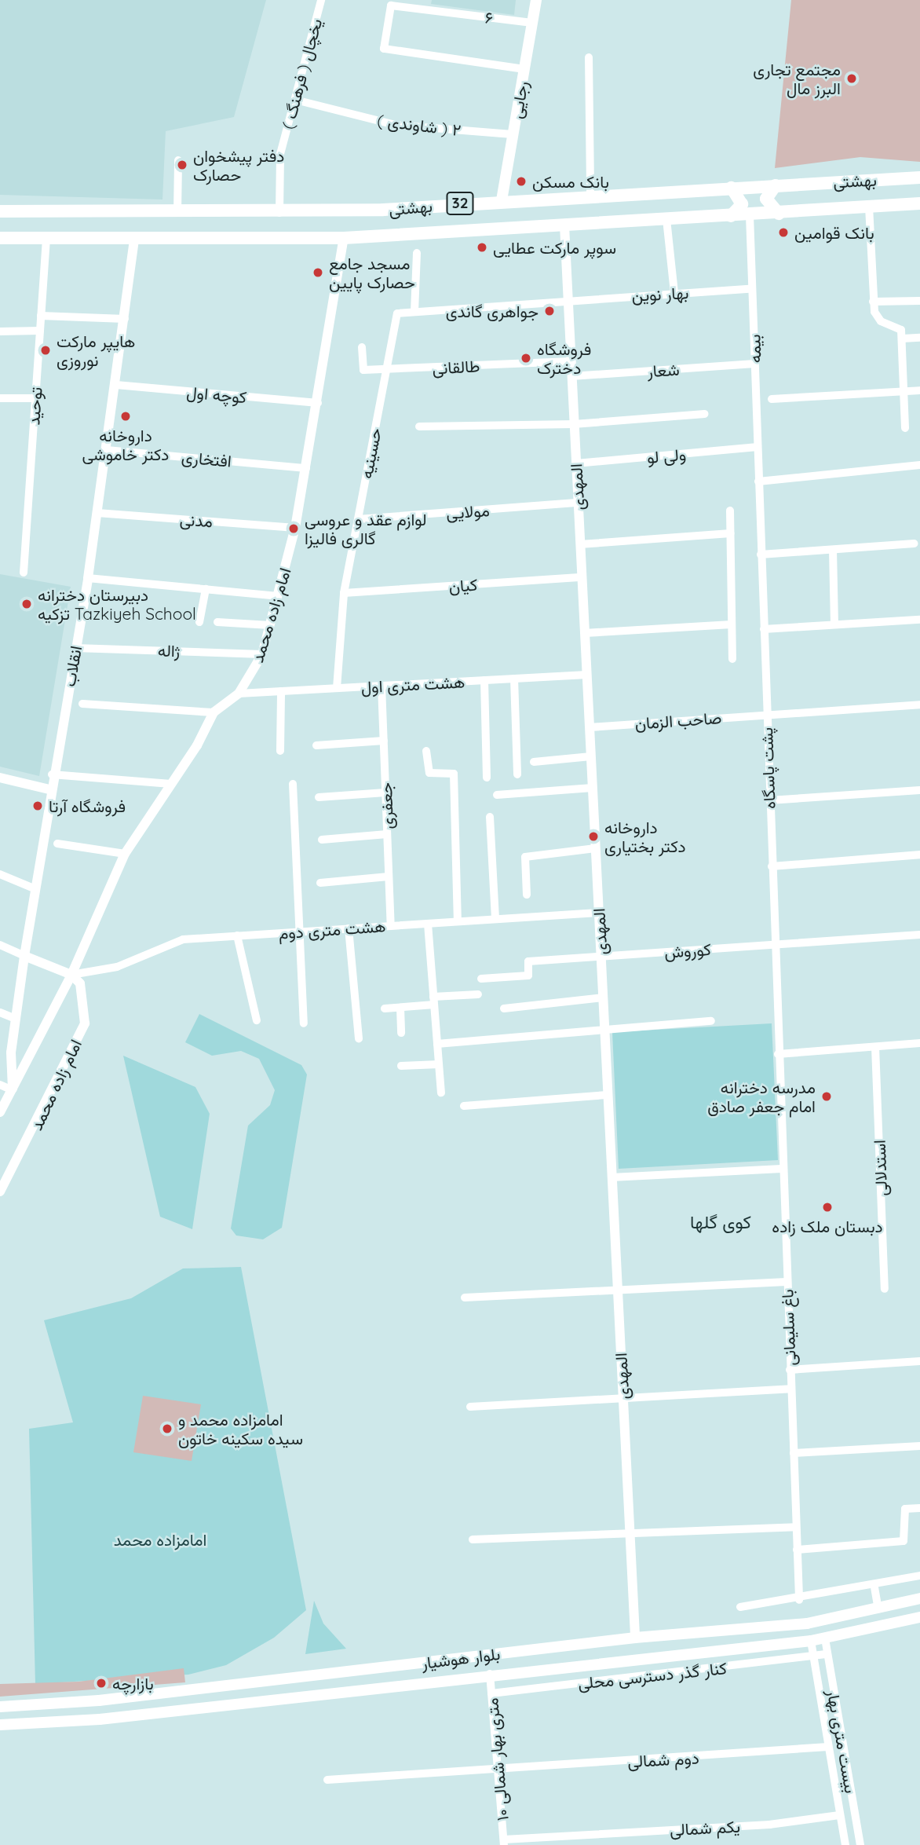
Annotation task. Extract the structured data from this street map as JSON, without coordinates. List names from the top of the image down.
{
  "streets": {
    "main road": [
      "رجایی",
      "بهشتی",
      "32",
      "بلوار هوشیار"
    ],
    "street": [
      "۶",
      "یخچال ( فرهنگ )",
      "( شاوندی ) ۲",
      "بهار نوین",
      "بیمه",
      "طالقانی",
      "شعار",
      "کوچه اول",
      "توحید",
      "حسینیه",
      "ولی لو",
      "افتخاری",
      "المهدی",
      "مولایی",
      "مدنی",
      "کیان",
      "امام زاده محمد",
      "ژاله",
      "انقلاب",
      "هشت متری اول",
      "صاحب الزمان",
      "پشت پاسگاه",
      "جعفری",
      "هشت متری دوم",
      "کوروش",
      "استدلالی",
      "باغ سلیمانی",
      "کنار گذر دسترسی محلی",
      "بیست متری بهار",
      "۱۰ متری بهار شمالی",
      "دوم شمالی",
      "یکم شمالی"
    ]
  },
  "crossings": [
    ["۶", "رجایی"],
    ["یخچال ( فرهنگ )", "( شاوندی ) ۲"],
    ["یخچال ( فرهنگ )", "بهشتی"],
    ["رجایی", "( شاوندی ) ۲"],
    ["رجایی", "بهشتی"],
    ["بهشتی", "بیمه"],
    ["بهشتی", "توحید"],
    ["بهشتی", "المهدی"],
    ["بهشتی", "امام زاده محمد"],
    ["بهشتی", "انقلاب"],
    ["بهار نوین", "بیمه"],
    ["بهار نوین", "حسینیه"],
    ["بهار نوین", "المهدی"],
    ["بیمه", "شعار"],
    ["بیمه", "ولی لو"],
    ["بیمه", "پشت پاسگاه"],
    ["طالقانی", "حسینیه"],
    ["طالقانی", "المهدی"],
    ["شعار", "المهدی"],
    ["کوچه اول", "امام زاده محمد"],
    ["کوچه اول", "انقلاب"],
    ["حسینیه", "مولایی"],
    ["حسینیه", "کیان"],
    ["حسینیه", "هشت متری اول"],
    ["ولی لو", "المهدی"],
    ["افتخاری", "امام زاده محمد"],
    ["افتخاری", "انقلاب"],
    ["المهدی", "مولایی"],
    ["المهدی", "کیان"],
    ["المهدی", "هشت متری اول"],
    ["المهدی", "صاحب الزمان"],
    ["المهدی", "هشت متری دوم"],
    ["المهدی", "کوروش"],
    ["المهدی", "بلوار هوشیار"],
    ["مدنی", "امام زاده محمد"],
    ["مدنی", "انقلاب"],
    ["امام زاده محمد", "ژاله"],
    ["امام زاده محمد", "انقلاب"],
    ["امام زاده محمد", "هشت متری اول"],
    ["امام زاده محمد", "هشت متری دوم"],
    ["ژاله", "انقلاب"],
    ["هشت متری اول", "جعفری"],
    ["صاحب الزمان", "پشت پاسگاه"],
    ["پشت پاسگاه", "کوروش"],
    ["پشت پاسگاه", "باغ سلیمانی"],
    ["جعفری", "هشت متری دوم"],
    ["بلوار هوشیار", "بیست متری بهار"],
    ["بلوار هوشیار", "۱۰ متری بهار شمالی"],
    ["کنار گذر دسترسی محلی", "بیست متری بهار"],
    ["کنار گذر دسترسی محلی", "۱۰ متری بهار شمالی"],
    ["بیست متری بهار", "دوم شمالی"],
    ["بیست متری بهار", "یکم شمالی"],
    ["۱۰ متری بهار شمالی", "دوم شمالی"],
    ["۱۰ متری بهار شمالی", "یکم شمالی"]
  ],
  "districts": ["کوی گلها"],
  "parks": ["امامزاده محمد"],
  "places": [
    "مجتمع تجاری البرز مال",
    "دفتر پیشخوان حصارک",
    "بانک مسکن",
    "بانک قوامین",
    "سوپر مارکت عطایی",
    "مسجد جامع حصارک پایین",
    "جواهری گاندی",
    "هایپر مارکت نوروزی",
    "فروشگاه دخترک",
    "داروخانه دکتر خاموشی",
    "لوازم عقد و عروسی گالری فالیزا",
    "دبیرستان دخترانه تزكيه Tazkiyeh School",
    "فروشگاه آرتا",
    "داروخانه دکتر بختیاری",
    "مدرسه دخترانه امام جعفر صادق",
    "دبستان ملک زاده",
    "امامزاده محمد و سیده سکینه خاتون",
    "بازارچه"
  ]
}
